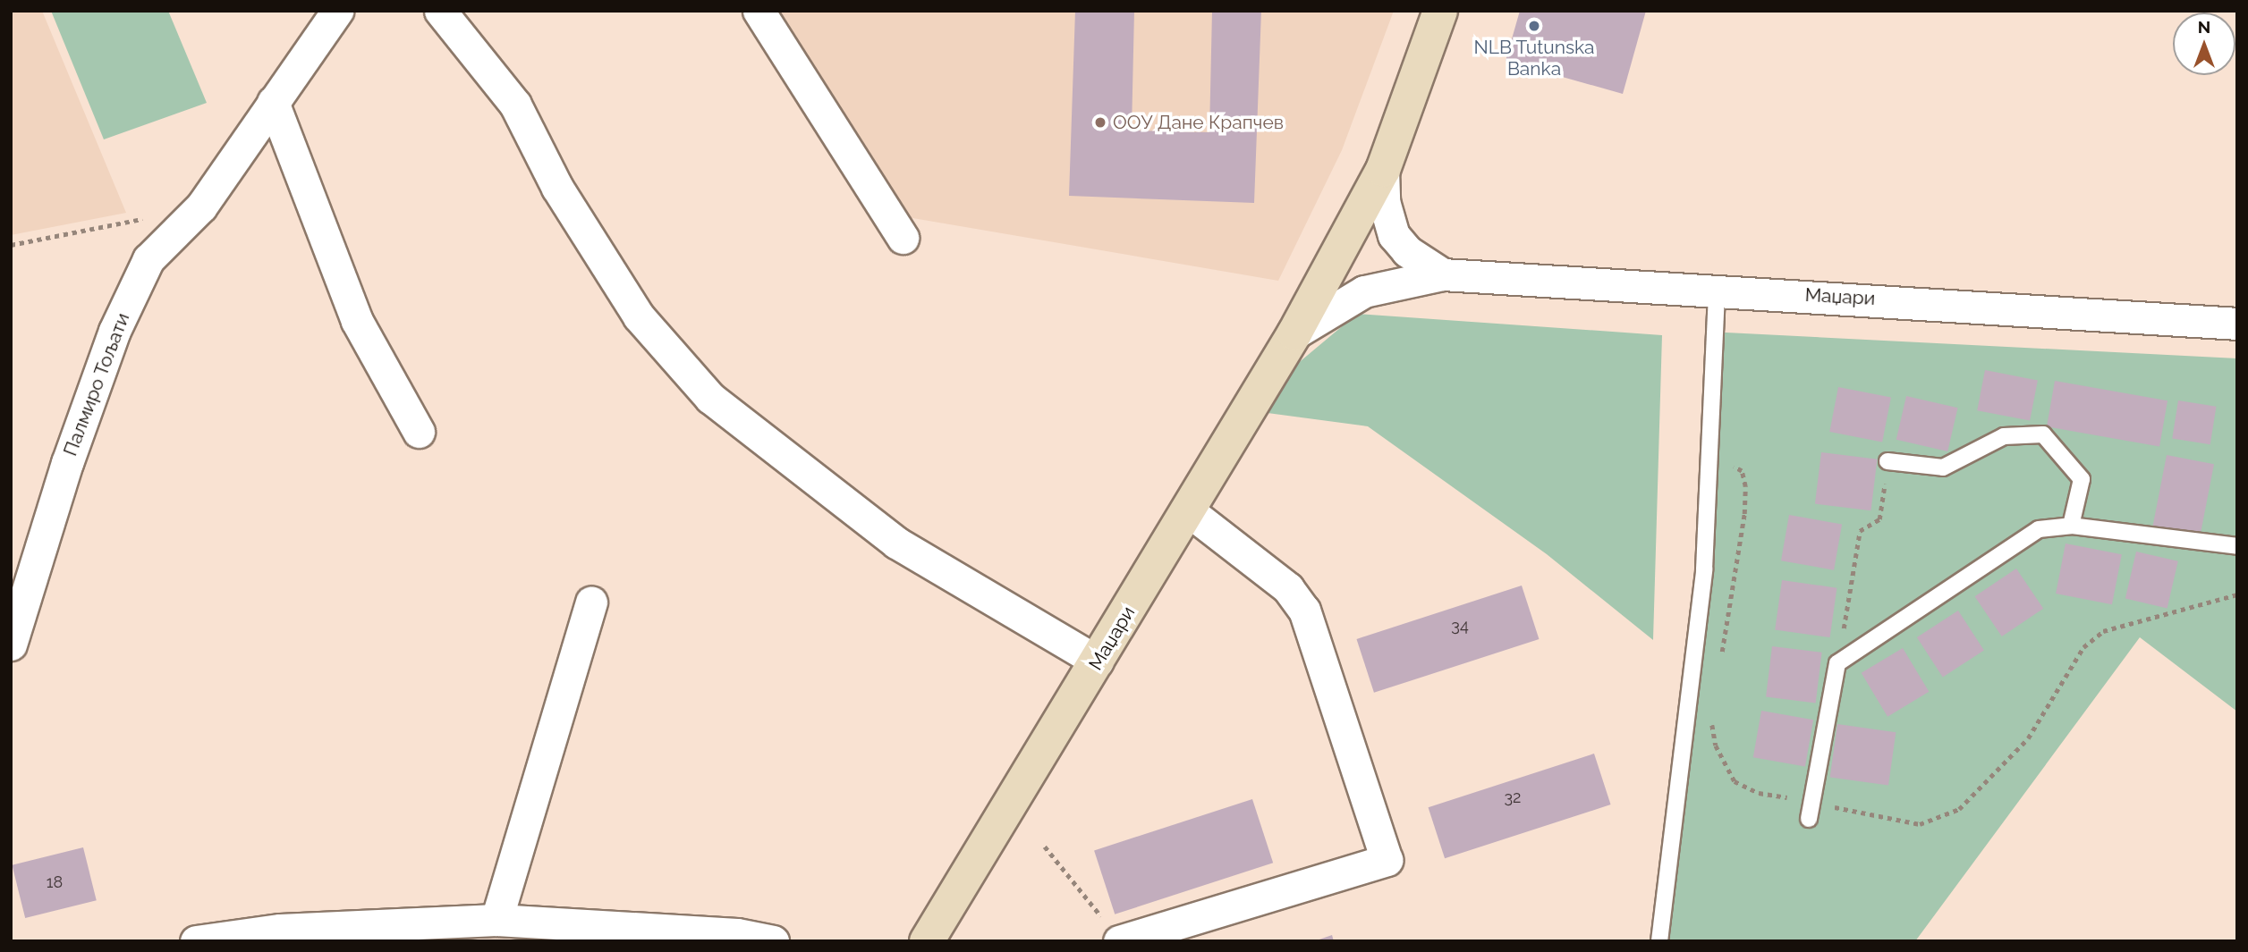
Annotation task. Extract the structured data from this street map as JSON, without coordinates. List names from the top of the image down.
{
  "streets": {
    "street": ["Маџари", "Палмиро Тољати"]
  },
  "places": ["NLB Tutunska Banka", "ООУ Дане Крапчев"],
  "house_numbers": ["34", "32", "18"],
  "north": "top"
}
